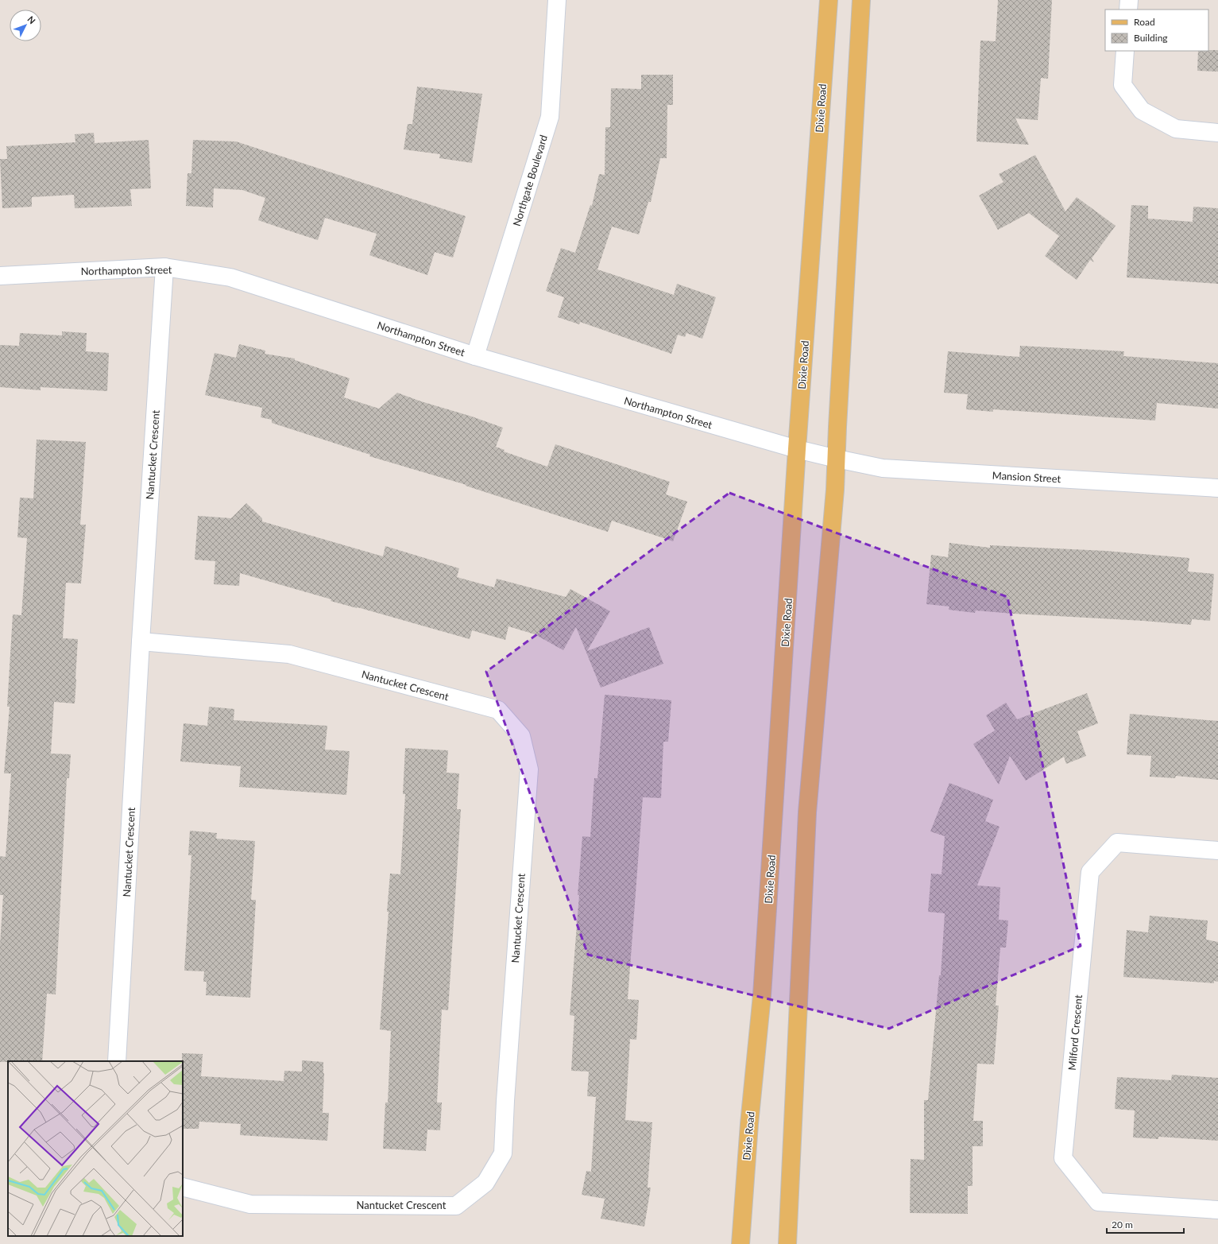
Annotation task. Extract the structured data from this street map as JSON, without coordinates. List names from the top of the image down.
{
  "streets": {
    "main road": ["Dixie Road"],
    "street": [
      "Northgate Boulevard",
      "Northampton Street",
      "Nantucket Crescent",
      "Mansion Street",
      "Milford Crescent"
    ]
  },
  "crossings": [
    ["Dixie Road", "Northampton Street"],
    ["Northgate Boulevard", "Northampton Street"],
    ["Northampton Street", "Nantucket Crescent"],
    ["Northampton Street", "Mansion Street"]
  ],
  "legend": ["Road", "Building"],
  "scale_bar": "20 m",
  "north": "top right"
}
